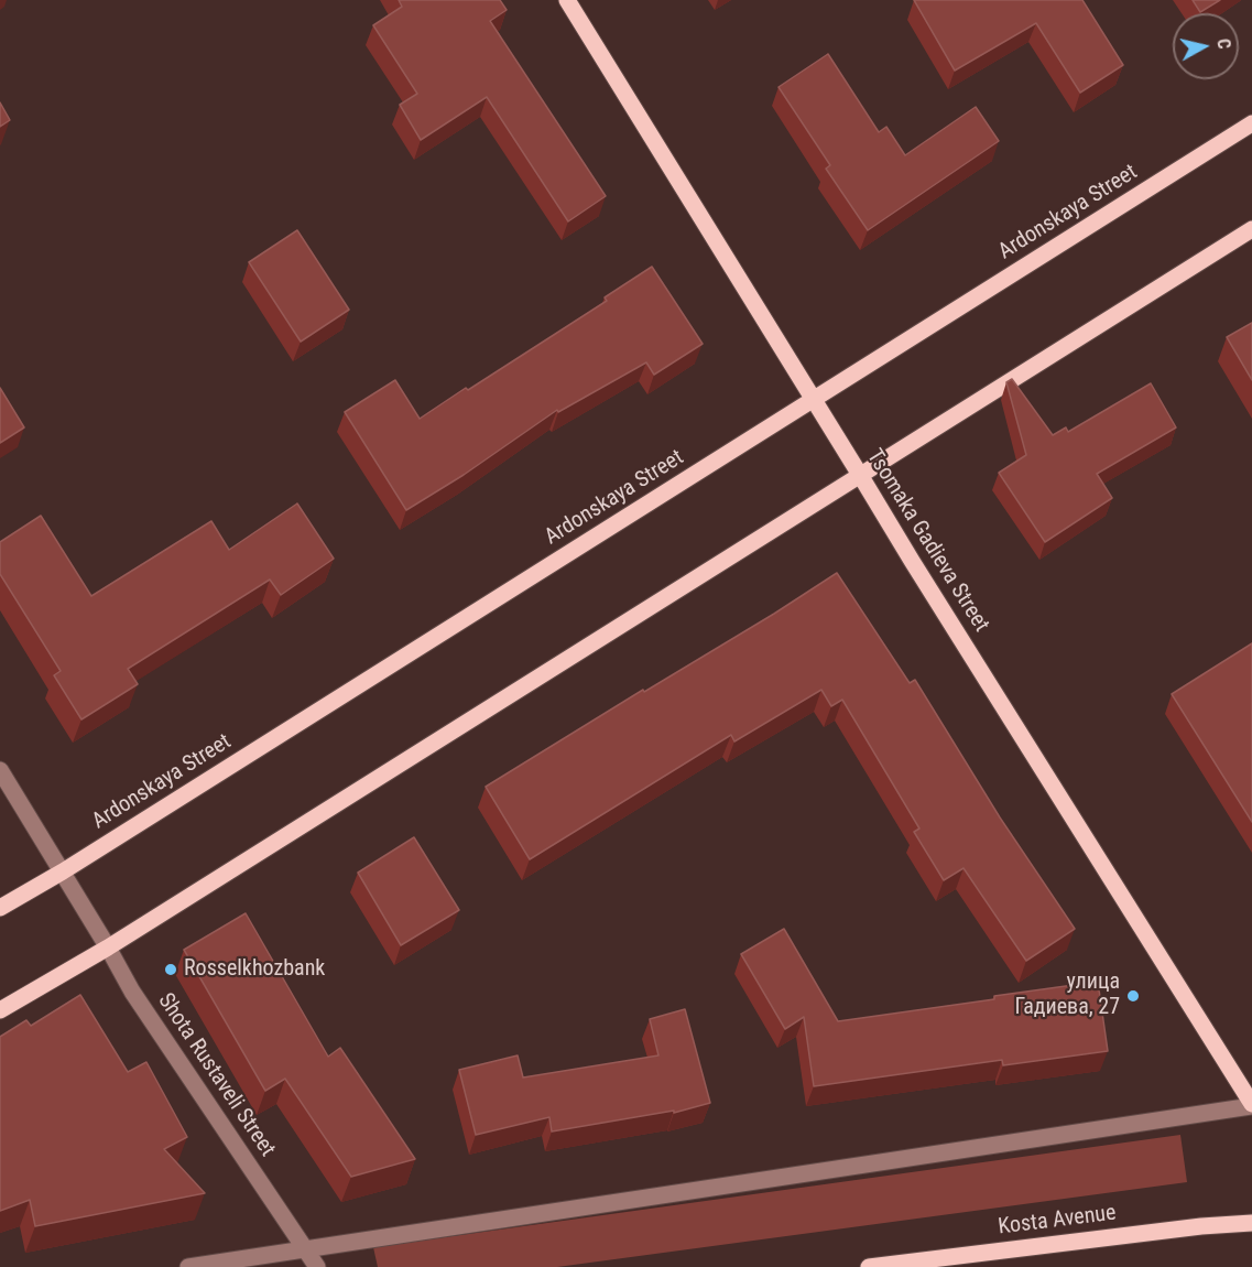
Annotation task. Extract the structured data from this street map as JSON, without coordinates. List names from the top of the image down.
{
  "streets": {
    "main road": ["Ardonskaya Street", "Tsomaka Gadieva Street", "Kosta Avenue"],
    "street": ["Shota Rustaveli Street"]
  },
  "crossings": [
    ["Ardonskaya Street", "Tsomaka Gadieva Street"],
    ["Ardonskaya Street", "Shota Rustaveli Street"]
  ],
  "places": ["Rosselkhozbank", "улица Гадиева, 27"],
  "north": "right"
}
